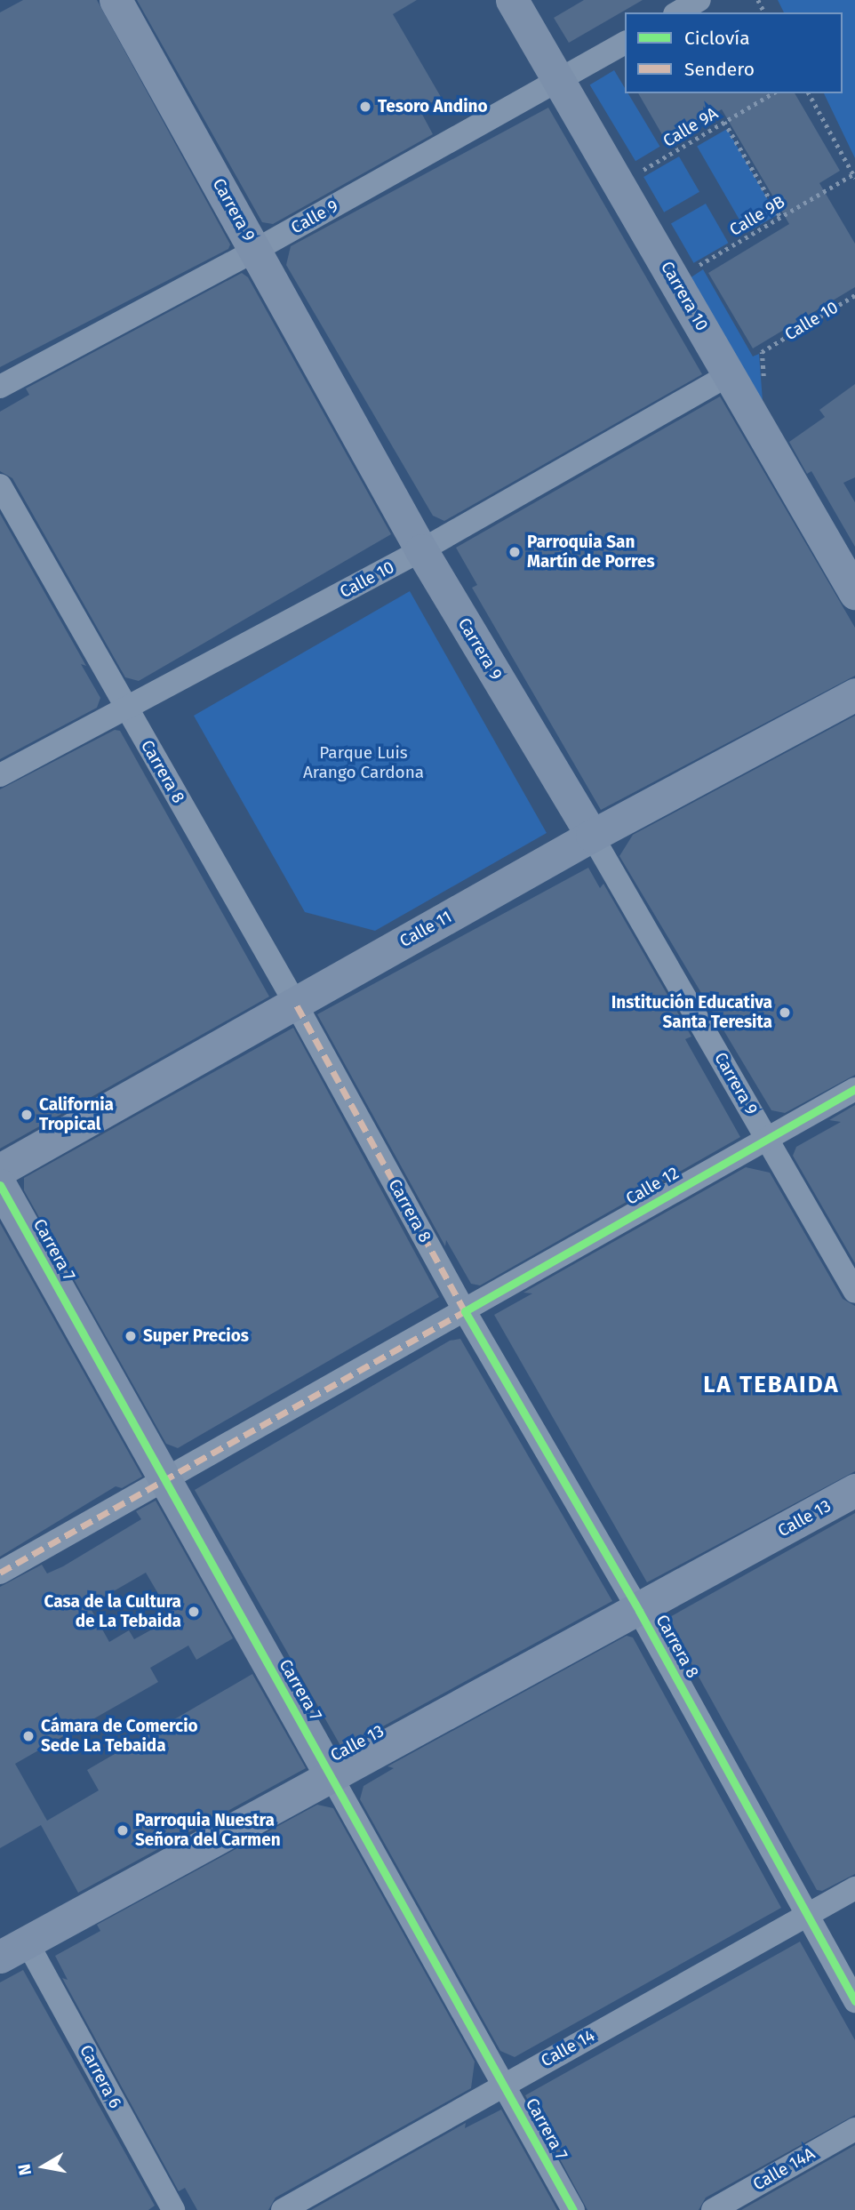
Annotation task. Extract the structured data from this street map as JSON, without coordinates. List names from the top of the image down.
{
  "streets": {
    "main road": [
      "Carrera 9",
      "Carrera 10",
      "Calle 11",
      "Carrera 7",
      "Calle 13"
    ],
    "street": [
      "Calle 9",
      "Calle 10",
      "Carrera 8",
      "Calle 12",
      "Calle 14",
      "Carrera 6",
      "Calle 14A"
    ],
    "path": ["Calle 9A", "Calle 9B"]
  },
  "crossings": [
    ["Calle 9A", "Carrera 10"],
    ["Carrera 9", "Calle 9"],
    ["Carrera 9", "Calle 10"],
    ["Carrera 9", "Calle 11"],
    ["Carrera 9", "Calle 12"],
    ["Calle 9B", "Carrera 10"],
    ["Calle 9", "Carrera 10"],
    ["Carrera 10", "Calle 10"],
    ["Calle 10", "Carrera 8"],
    ["Carrera 8", "Calle 11"],
    ["Carrera 8", "Calle 12"],
    ["Carrera 8", "Calle 13"],
    ["Carrera 8", "Calle 14"],
    ["Calle 12", "Carrera 7"],
    ["Carrera 7", "Calle 13"],
    ["Carrera 7", "Calle 14"],
    ["Calle 13", "Carrera 6"]
  ],
  "districts": ["LA TEBAIDA"],
  "parks": ["Parque Luis Arango Cardona"],
  "places": [
    "Tesoro Andino",
    "Parroquia San Martín de Porres",
    "Institución Educativa Santa Teresita",
    "California Tropical",
    "Super Precios",
    "Casa de la Cultura de La Tebaida",
    "Cámara de Comercio Sede La Tebaida",
    "Parroquia Nuestra Señora del Carmen"
  ],
  "legend": ["Ciclovía", "Sendero"],
  "north": "left"
}
